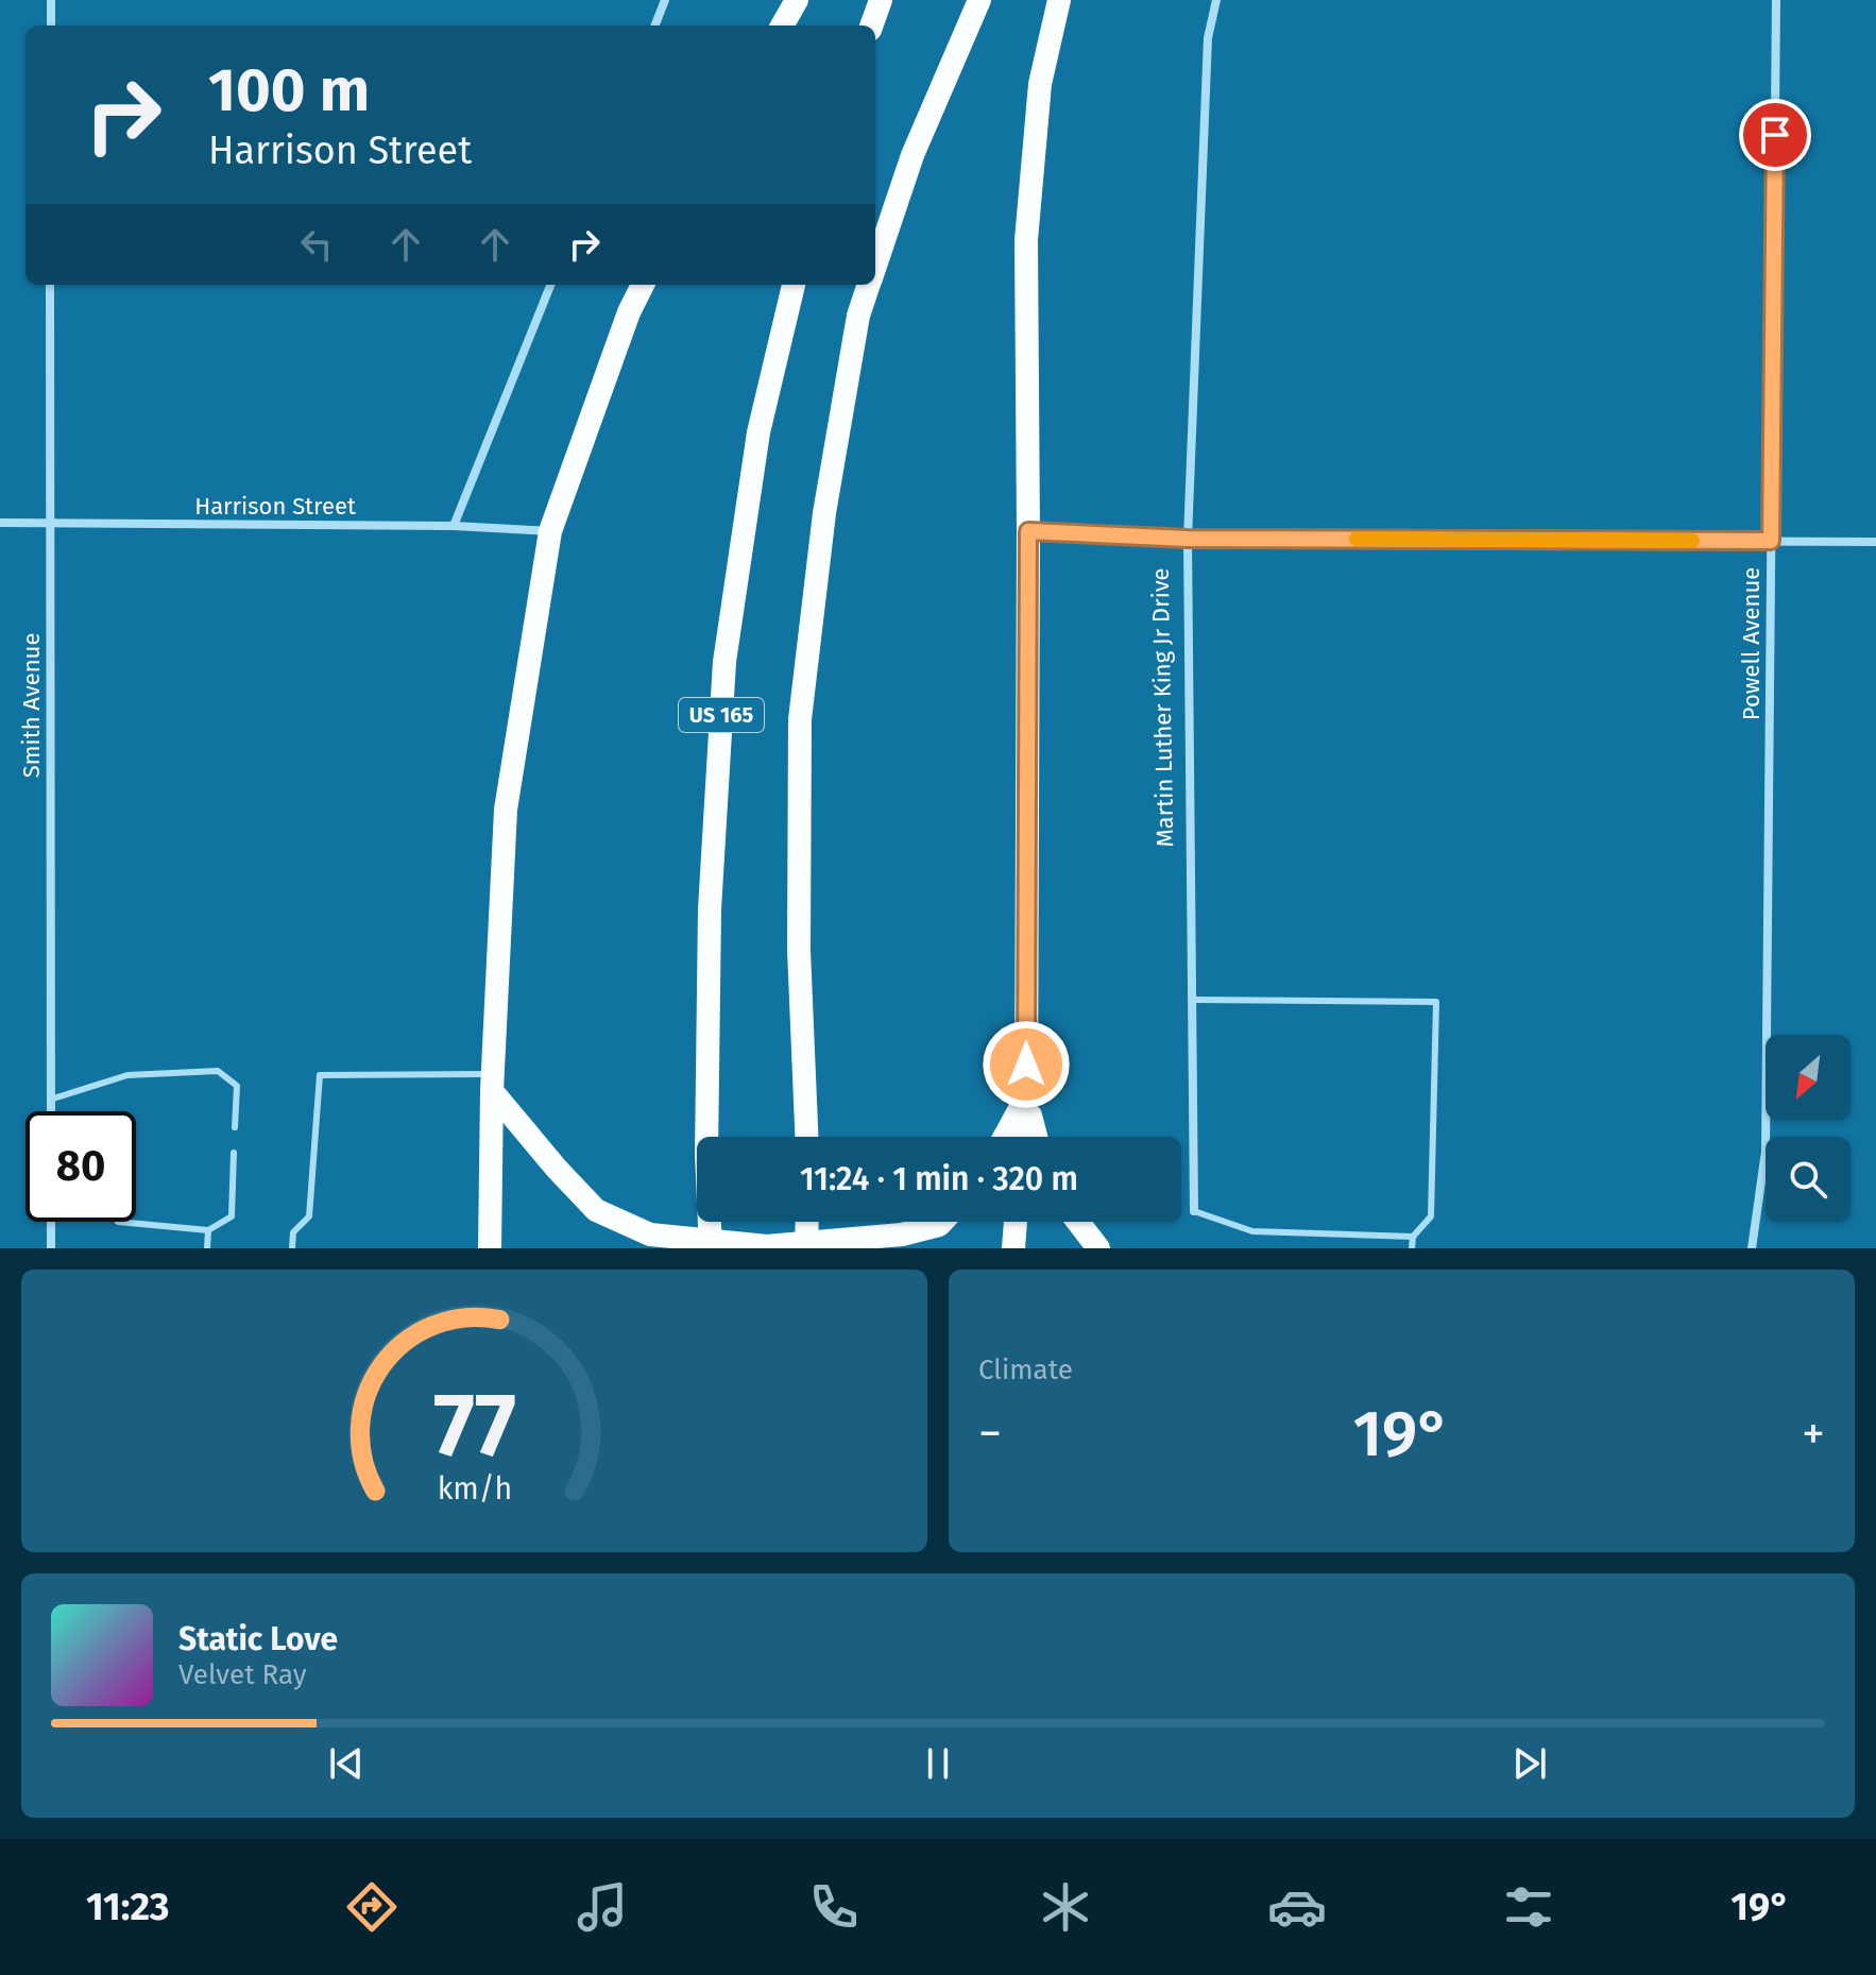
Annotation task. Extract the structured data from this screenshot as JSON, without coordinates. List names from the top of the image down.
{
  "streets": {
    "highway": ["US 165"],
    "street": [
      "Harrison Street",
      "Powell Avenue",
      "Smith Avenue",
      "Martin Luther King Jr Drive"
    ]
  },
  "crossings": [
    ["Harrison Street", "Smith Avenue"]
  ],
  "north": "bottom left",
  "page": {
    "turn": ["100 m", "Harrison Street"],
    "limit": "80",
    "trip": "11:24 · 1 min · 320 m",
    "tile": "Climate",
    "heat": ["−", "19°", "+"],
    "song": ["Static Love", "Velvet Ray"],
    "tabs": ["11:23", "19°"],
    "gauge": ["77", "km/h"]
  }
}
